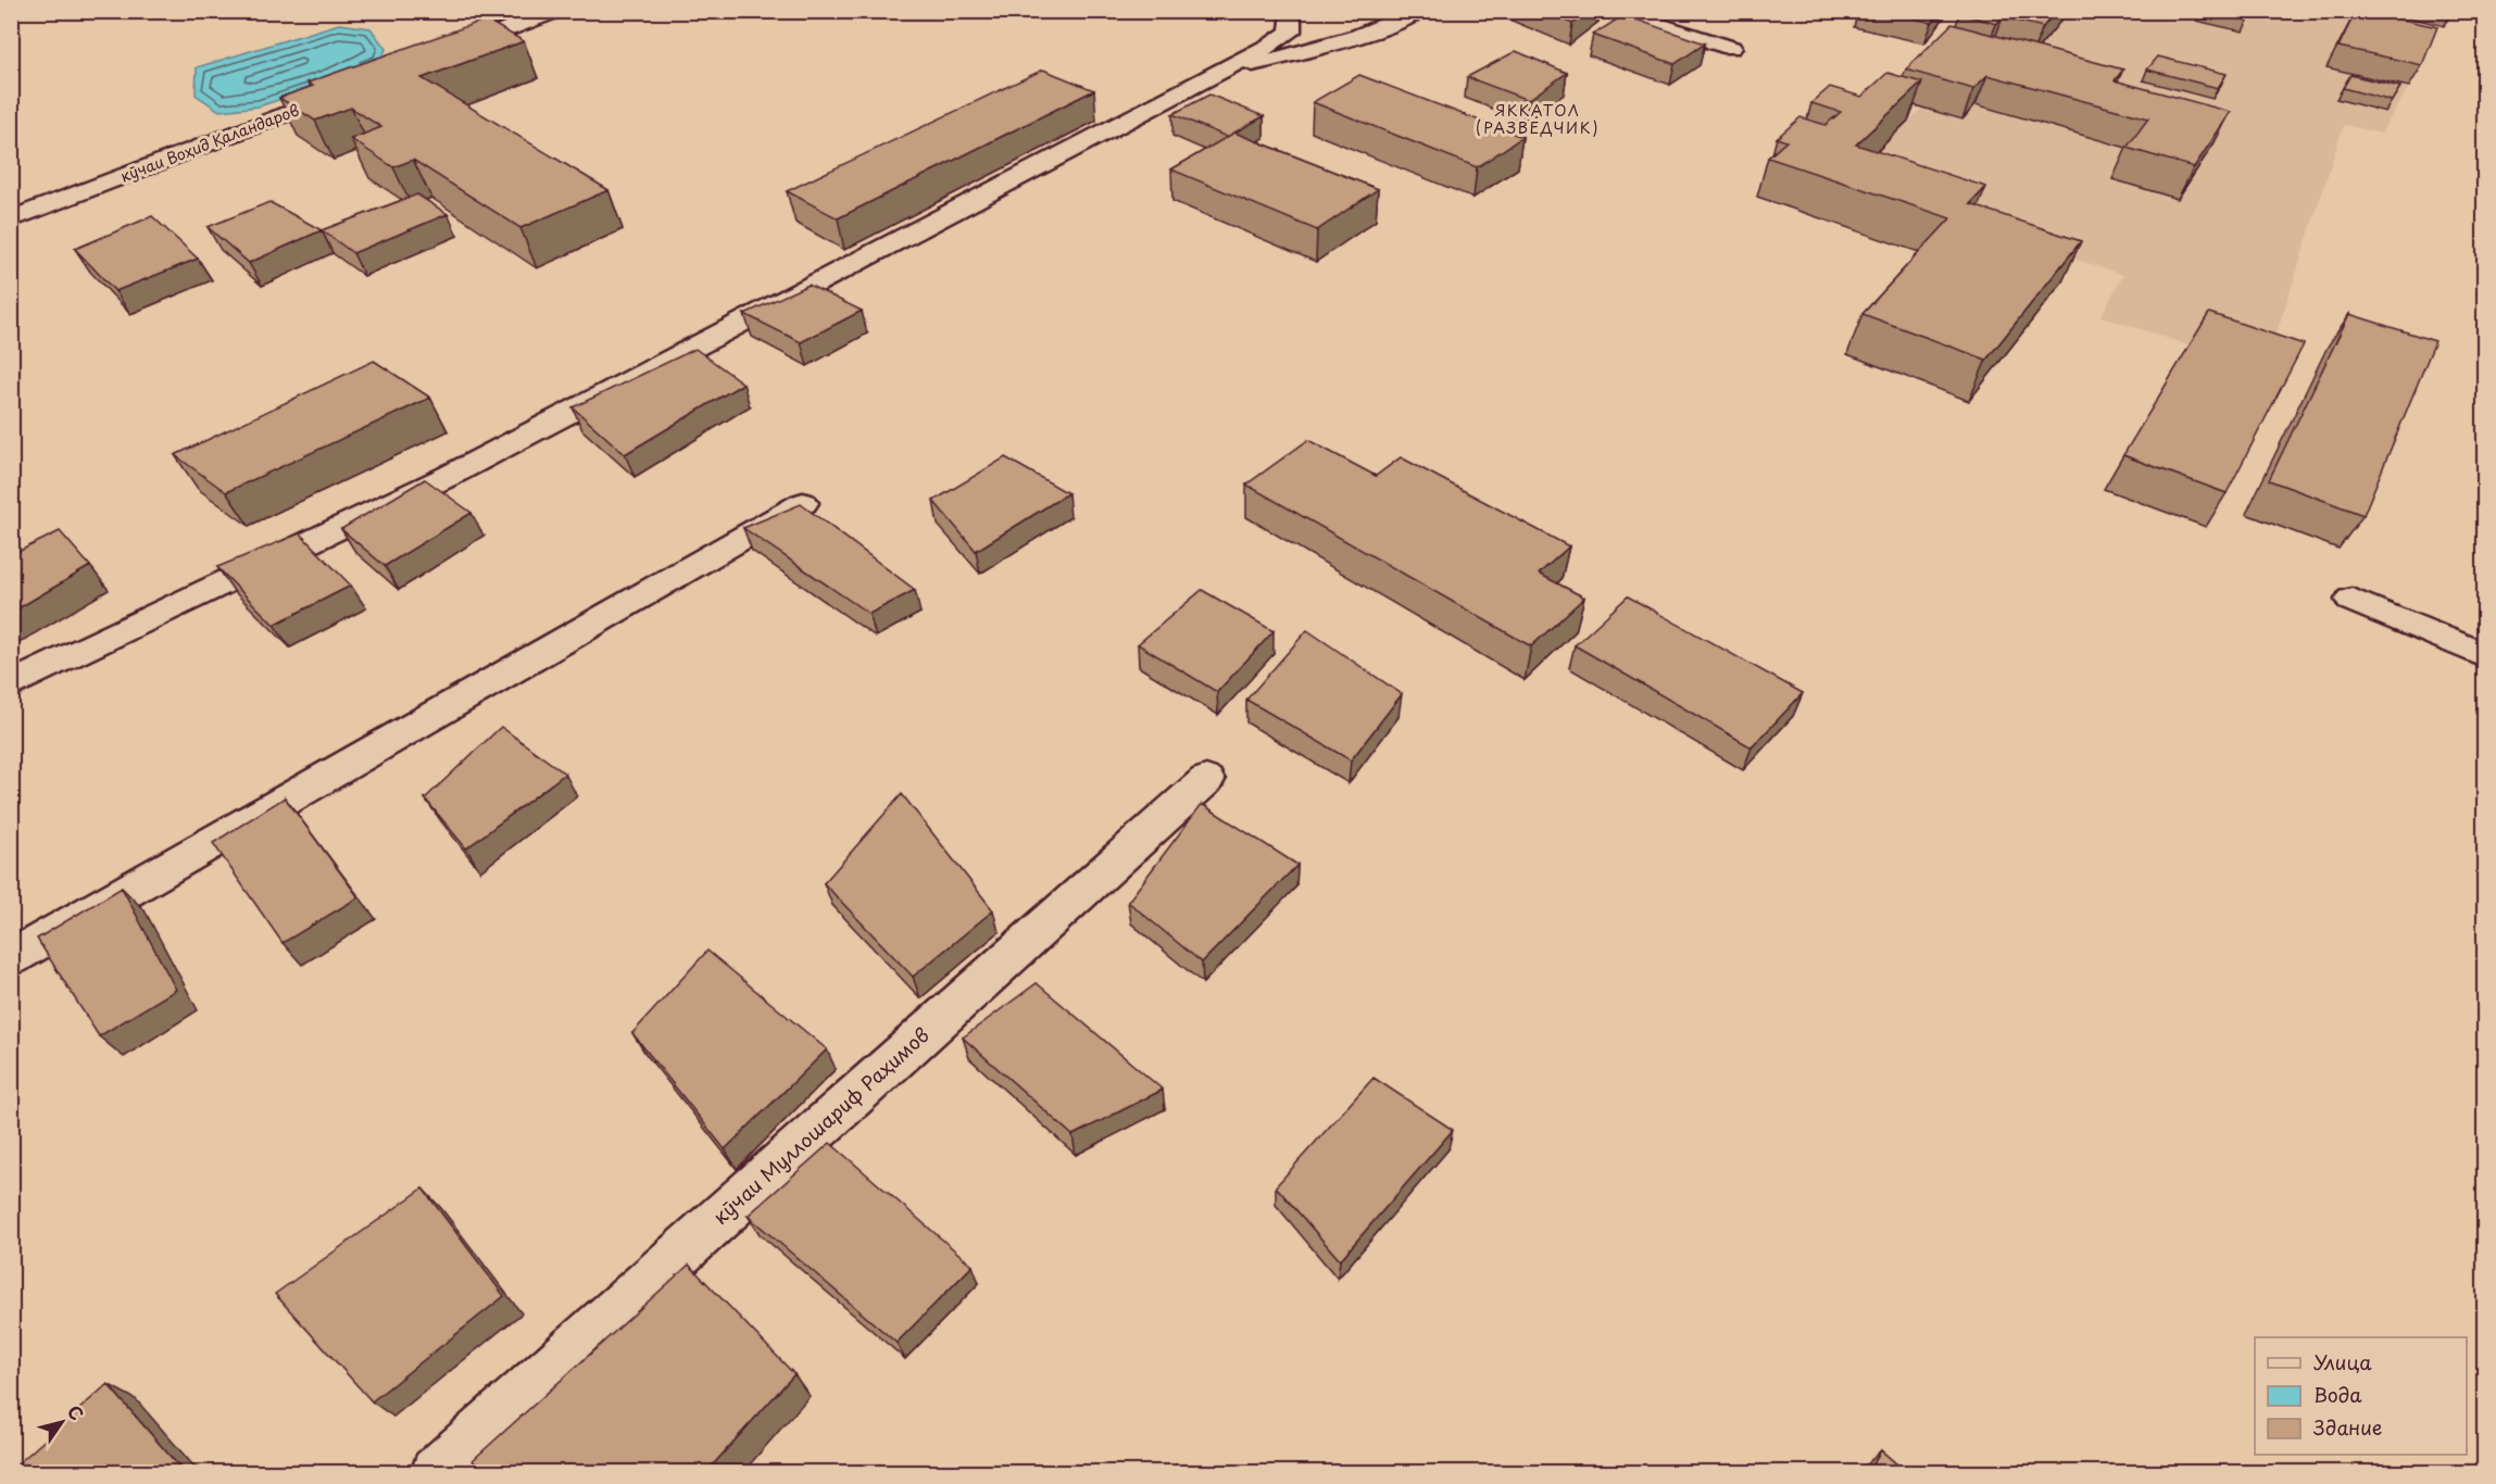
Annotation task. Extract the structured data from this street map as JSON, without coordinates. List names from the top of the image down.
{
  "streets": {
    "street": ["кӯчаи Воҳид Қаландаров", "кӯчаи Муллошариф Раҳимов"]
  },
  "districts": ["ЯККАТОЛ (РАЗВЕДЧИК)"],
  "legend": ["Улица", "Вода", "Здание"],
  "north": "top right"
}
